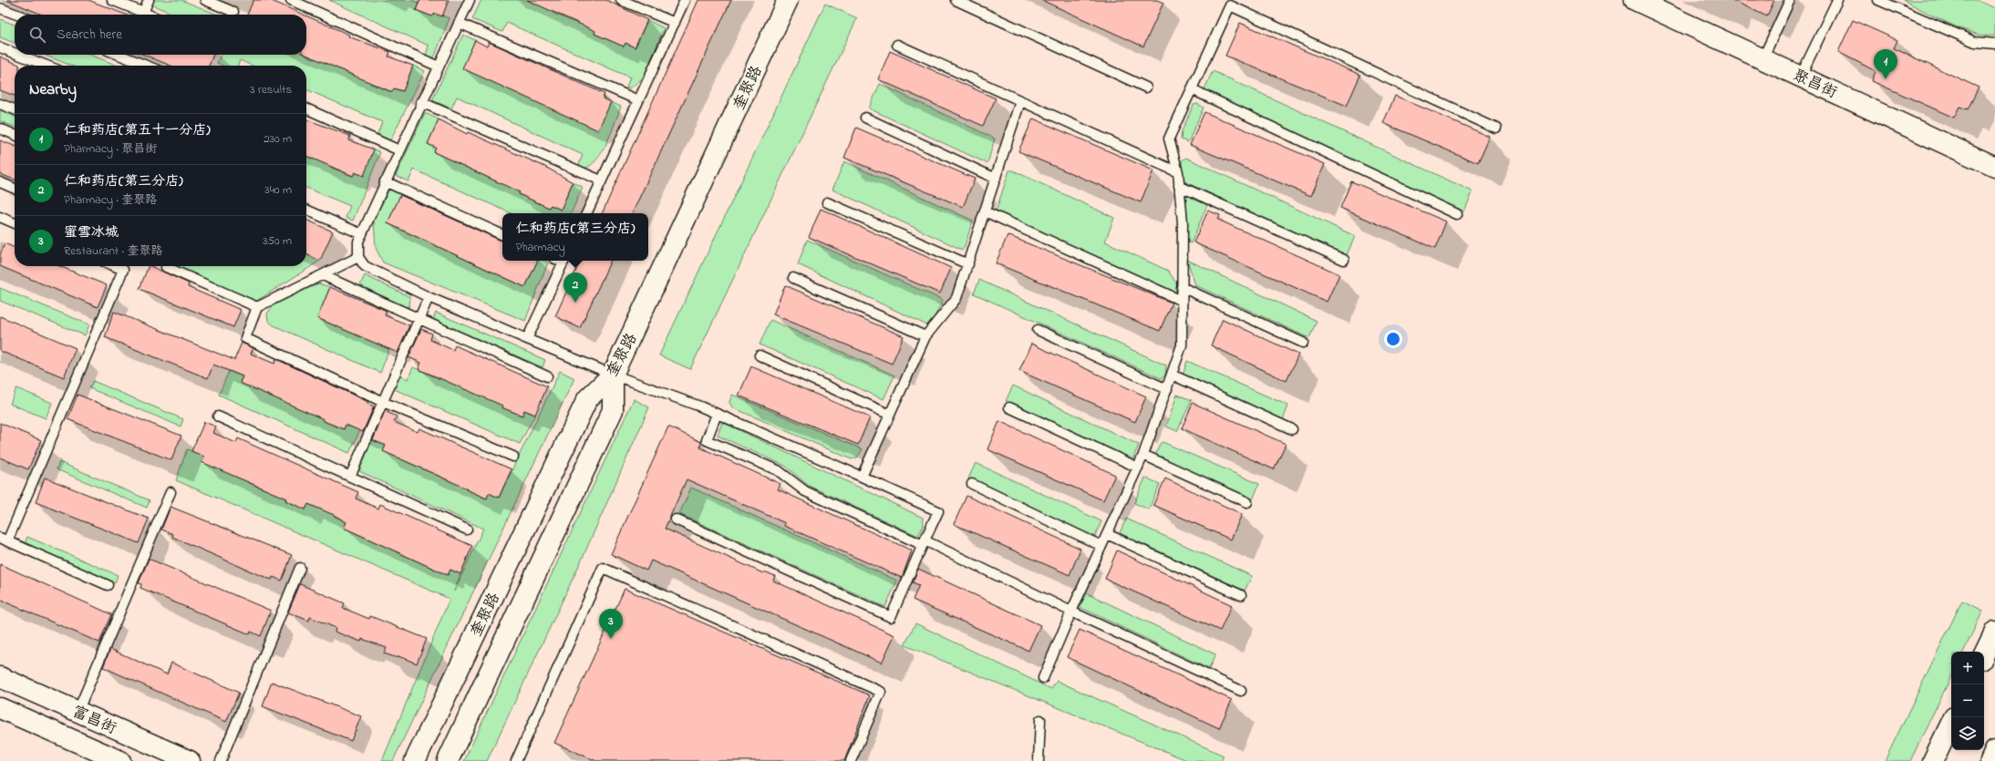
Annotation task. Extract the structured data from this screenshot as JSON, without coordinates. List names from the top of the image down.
{
  "streets": {
    "street": ["聚昌街", "奎聚路", "富昌街"]
  },
  "page": {
    "search": "Search here",
    "pins": ["1", "2", "3"],
    "heading": ["Nearby", "3 results"],
    "list": [
      {
        "mark": "1",
        "name": "仁和药店(第五十一分店)",
        "note": "Pharmacy · 聚昌街",
        "value": "230 m"
      },
      {
        "mark": "2",
        "name": "仁和药店(第三分店)",
        "note": "Pharmacy · 奎聚路",
        "value": "340 m"
      },
      {
        "mark": "3",
        "name": "蜜雪冰城",
        "note": "Restaurant · 奎聚路",
        "value": "350 m"
      }
    ],
    "popup": ["仁和药店(第三分店)", "Pharmacy"],
    "map_buttons": ["+", "−"]
  }
}
